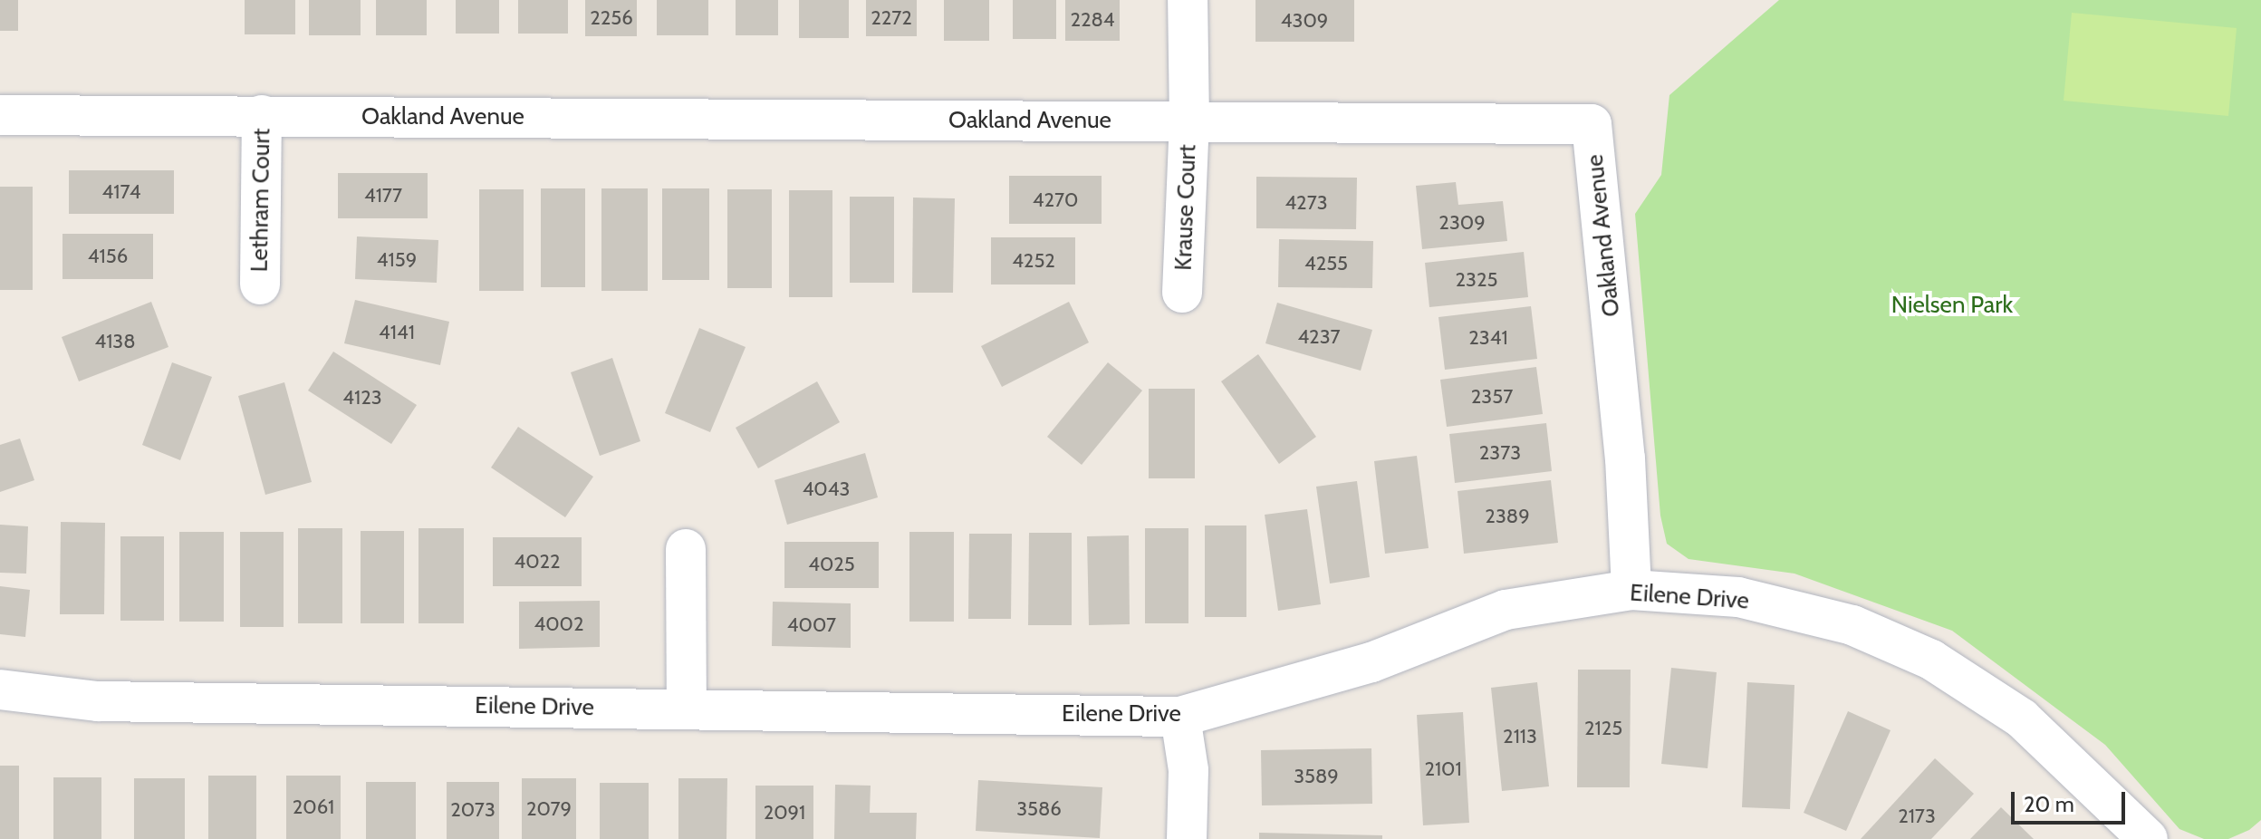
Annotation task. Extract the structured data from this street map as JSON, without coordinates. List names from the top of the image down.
{
  "streets": {
    "street": [
      "Oakland Avenue",
      "Lethram Court",
      "Krause Court",
      "Eilene Drive"
    ]
  },
  "crossings": [
    ["Oakland Avenue", "Lethram Court"],
    ["Oakland Avenue", "Krause Court"],
    ["Oakland Avenue", "Eilene Drive"]
  ],
  "parks": ["Nielsen Park"],
  "house_numbers": [
    "2256",
    "2272",
    "2284",
    "4309",
    "4174",
    "4177",
    "4270",
    "4273",
    "2309",
    "4156",
    "4159",
    "4252",
    "4255",
    "2325",
    "4141",
    "4237",
    "2341",
    "4138",
    "2357",
    "4123",
    "2373",
    "4043",
    "2389",
    "4022",
    "4025",
    "4002",
    "4007",
    "2125",
    "2113",
    "2101",
    "3589",
    "2061",
    "2079",
    "3586",
    "2073",
    "2091",
    "2173"
  ],
  "scale_bar": "20 m"
}
